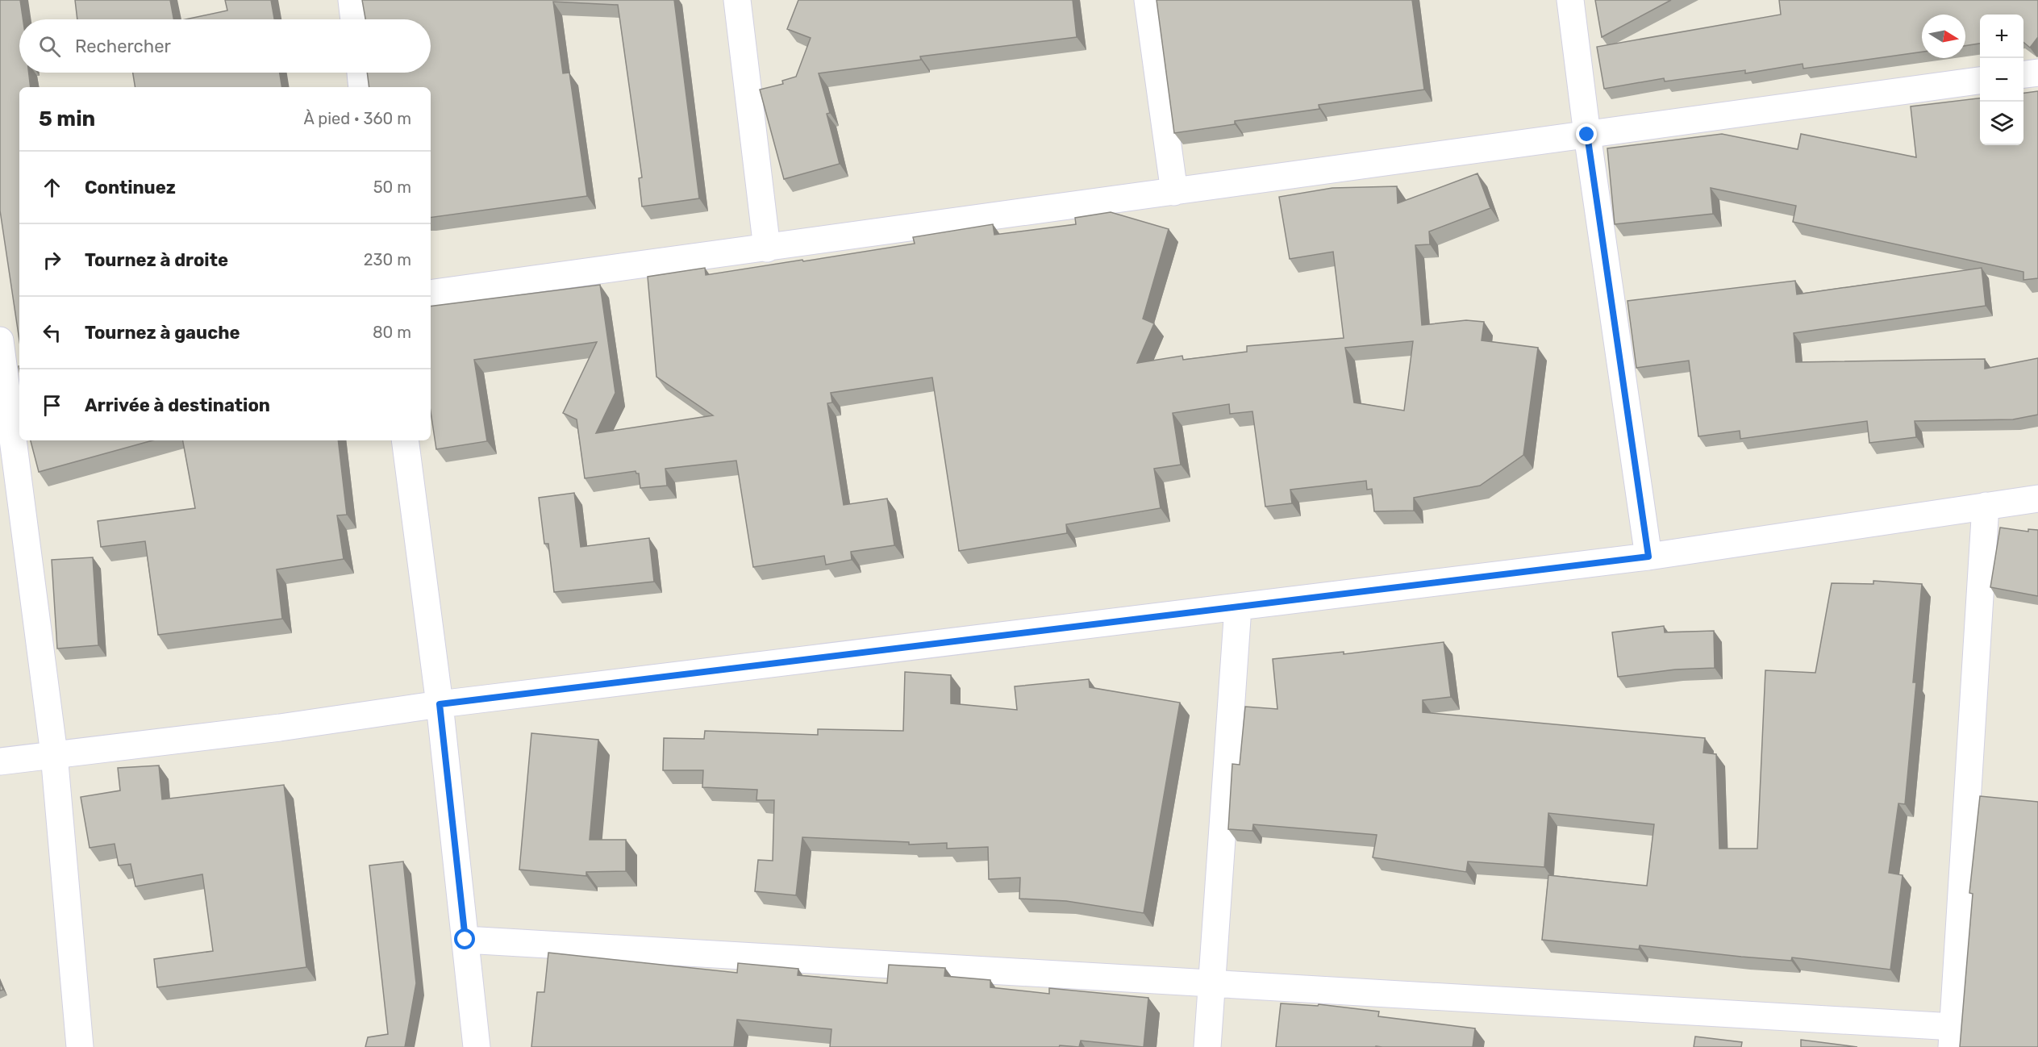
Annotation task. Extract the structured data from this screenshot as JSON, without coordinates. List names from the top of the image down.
{
  "north": "right",
  "page": {
    "map_buttons": ["+", "−"],
    "search": "Rechercher",
    "heading": ["5 min", "À pied · 360 m"],
    "list": [
      ["Continuez", "50 m"],
      ["Tournez à droite", "230 m"],
      ["Tournez à gauche", "80 m"],
      "Arrivée à destination"
    ]
  }
}
